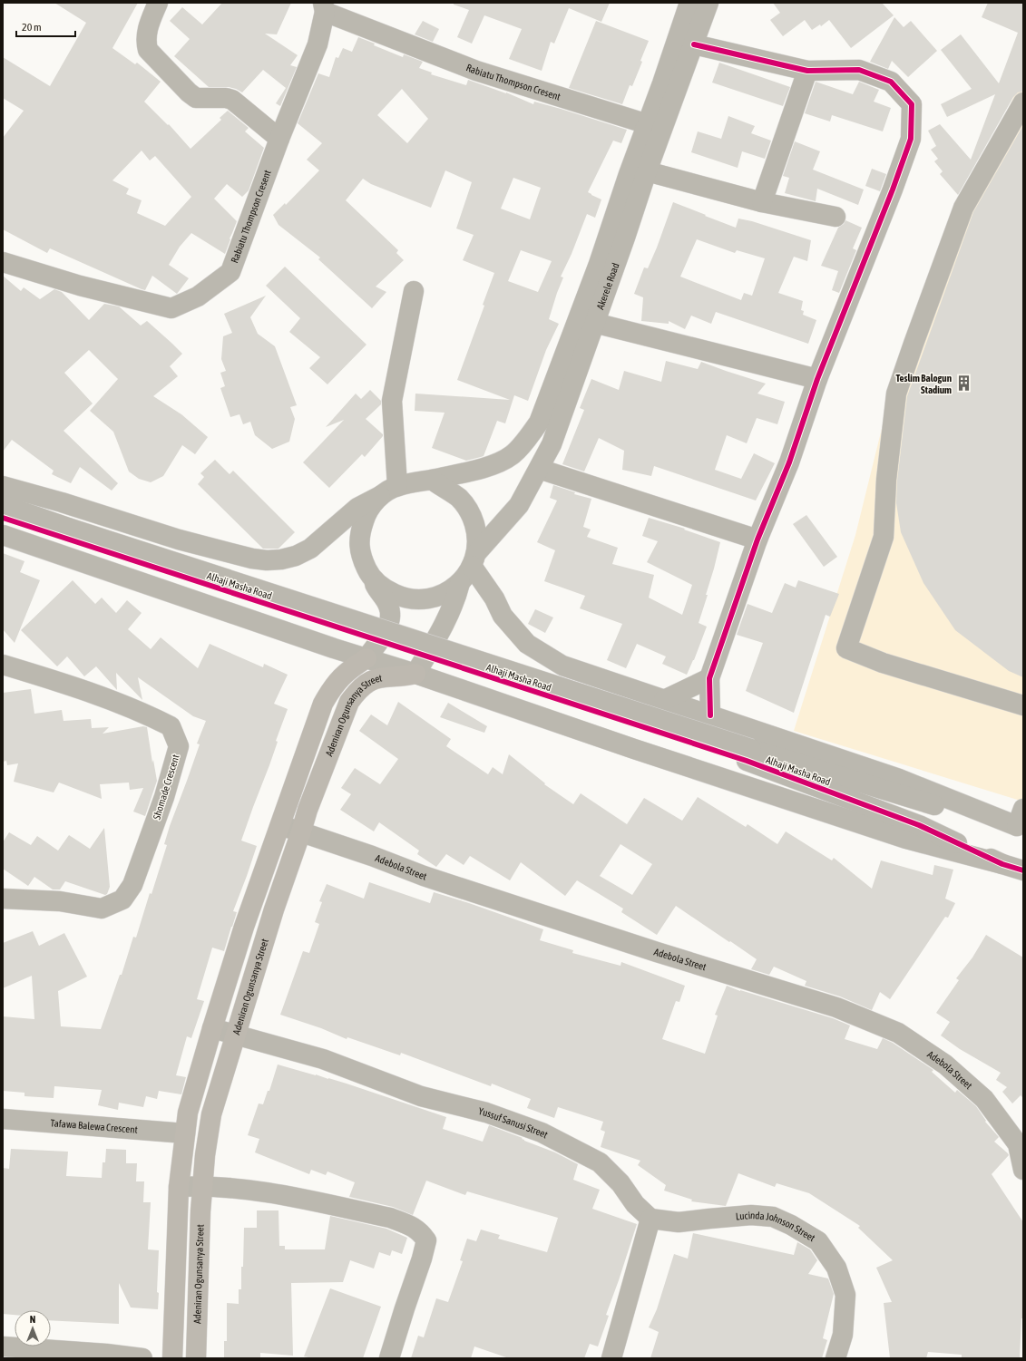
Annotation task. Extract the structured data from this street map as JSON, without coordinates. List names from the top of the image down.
{
  "streets": {
    "main road": ["Adeniran Ogunsanya Street"],
    "street": [
      "Rabiatu Thompson Cresent",
      "Akerele Road",
      "Alhaji Masha Road",
      "Shomade Crescent",
      "Adebola Street",
      "Yussuf Sanusi Street",
      "Tafawa Balewa Crescent",
      "Lucinda Johnson Street"
    ]
  },
  "crossings": [
    ["Rabiatu Thompson Cresent", "Akerele Road"],
    ["Adeniran Ogunsanya Street", "Adebola Street"],
    ["Adeniran Ogunsanya Street", "Yussuf Sanusi Street"],
    ["Yussuf Sanusi Street", "Lucinda Johnson Street"]
  ],
  "places": {
    "building": ["Teslim Balogun Stadium"]
  },
  "scale_bar": "20 m",
  "north": "top"
}
